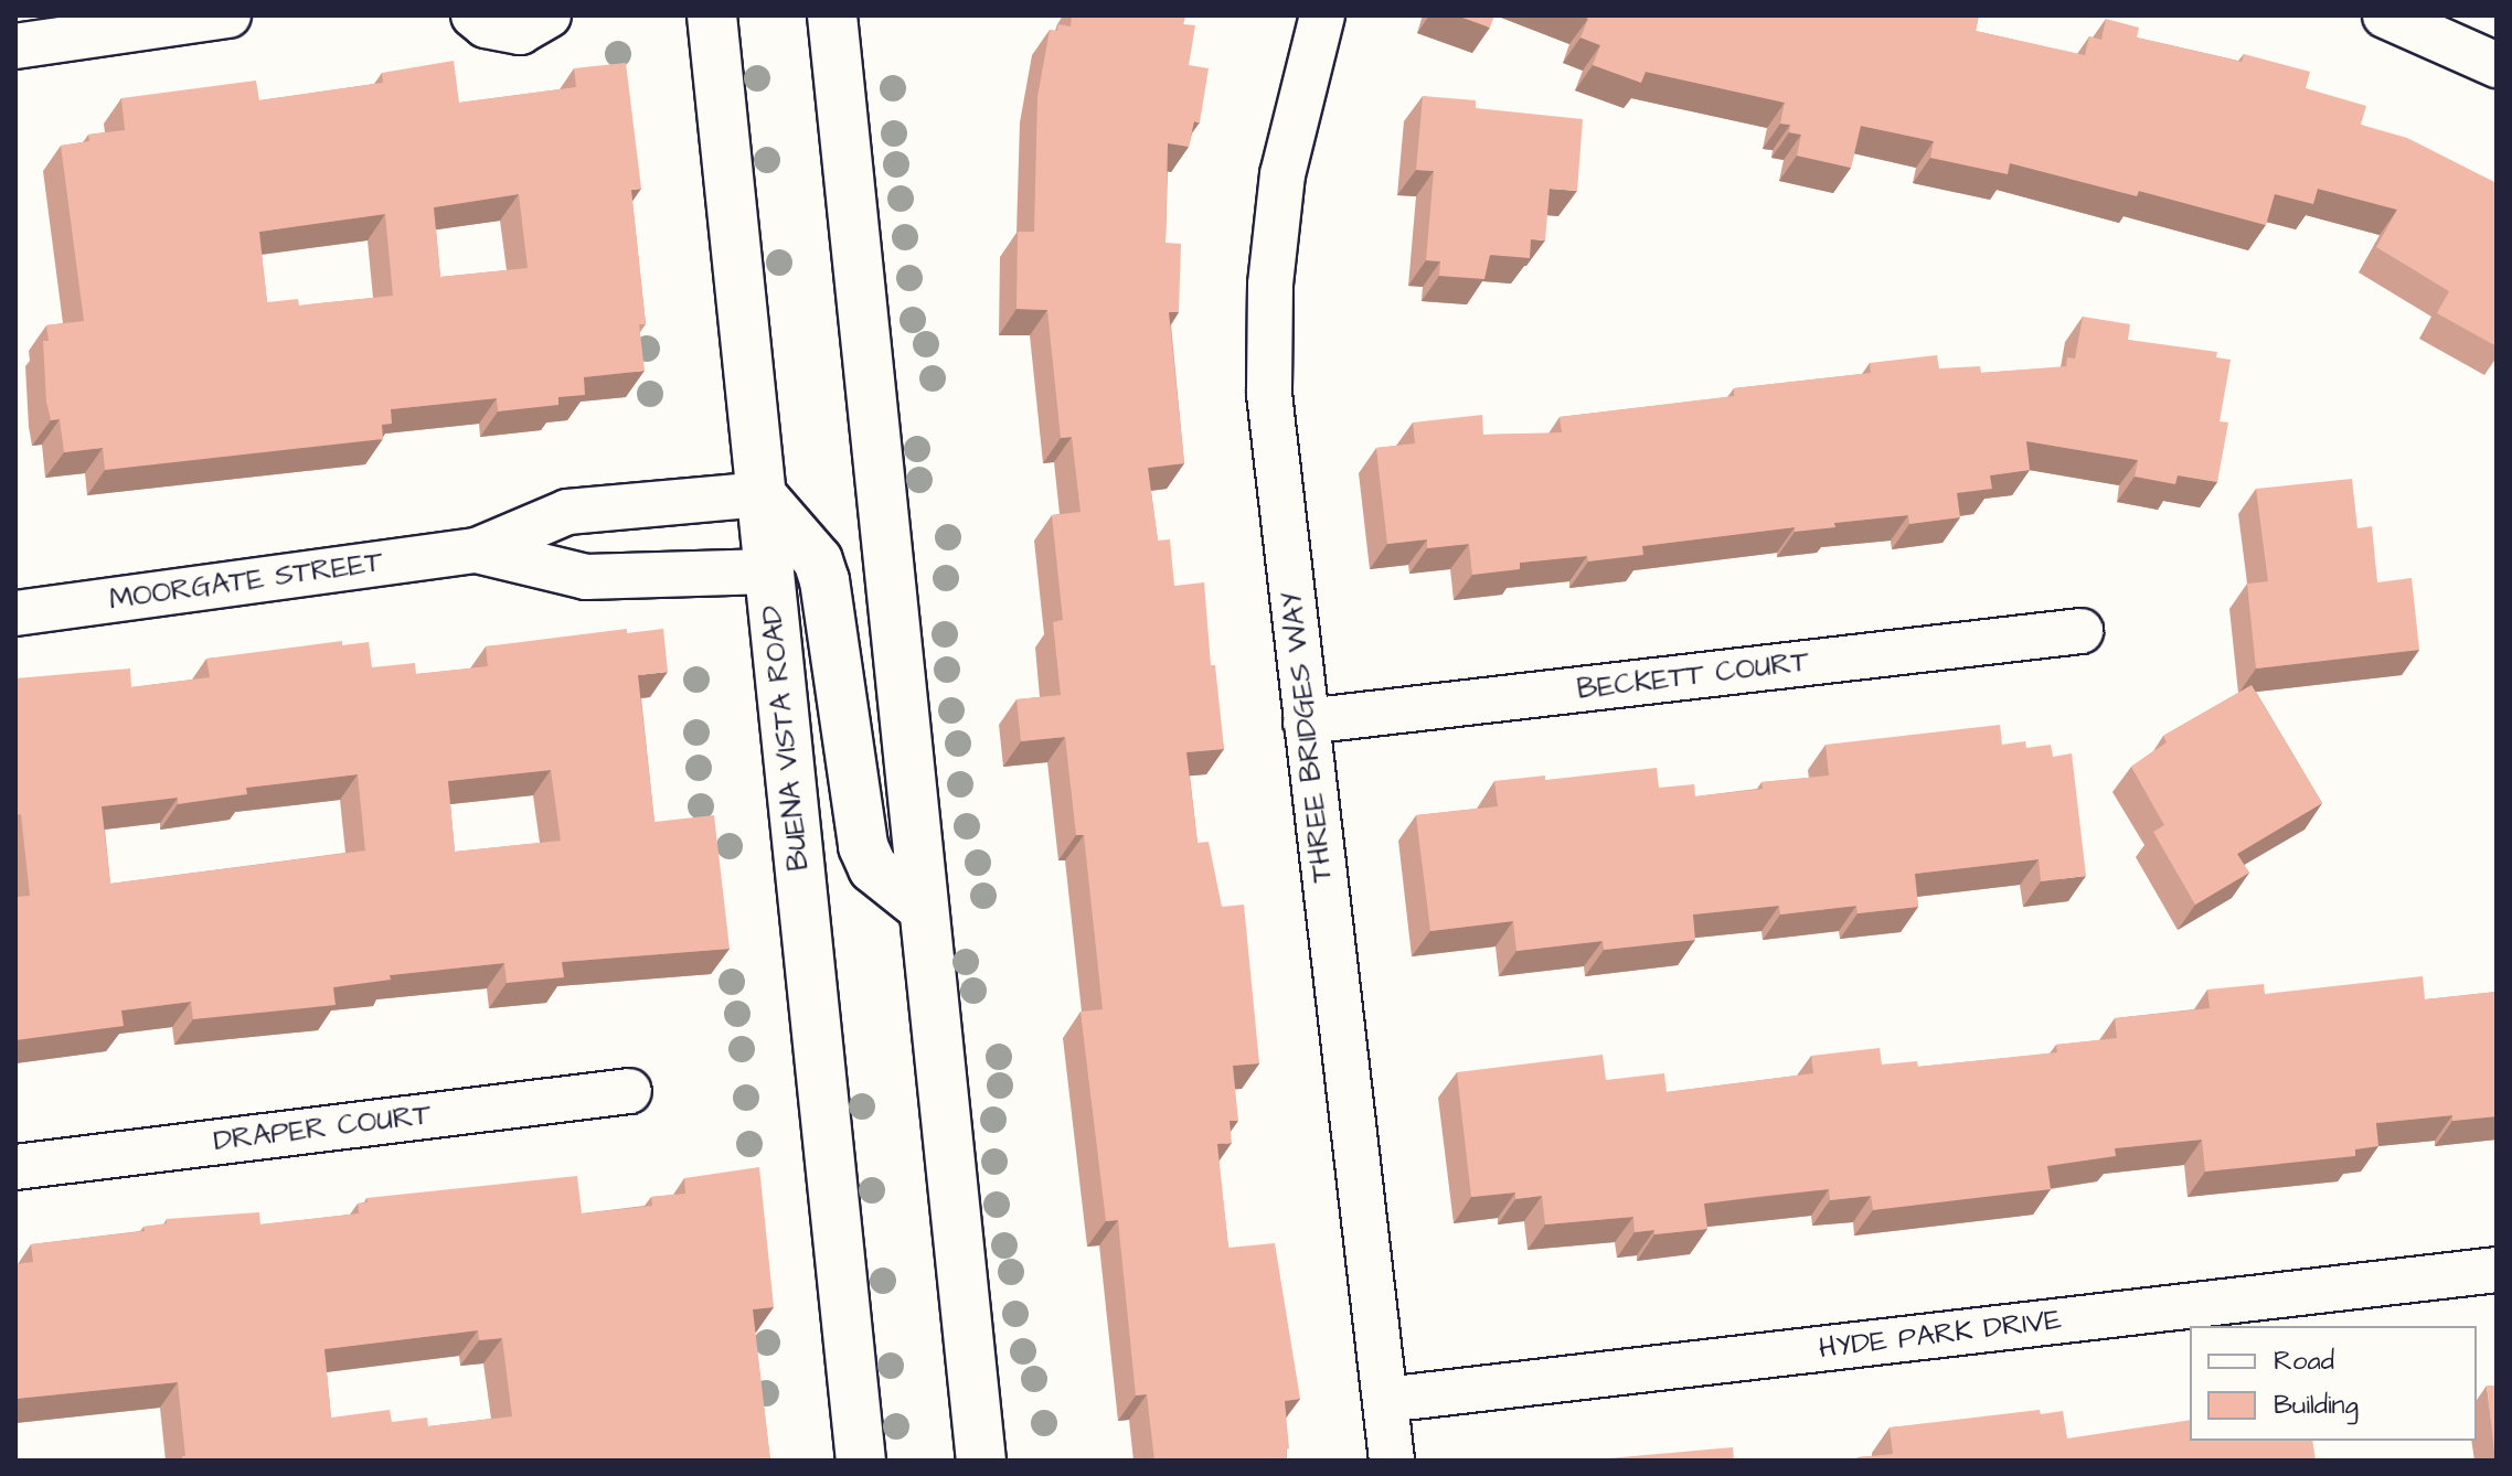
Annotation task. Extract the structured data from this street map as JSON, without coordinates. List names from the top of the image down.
{
  "streets": {
    "main road": ["BUENA VISTA ROAD"],
    "street": [
      "MOORGATE STREET",
      "BECKETT COURT",
      "THREE BRIDGES WAY",
      "DRAPER COURT",
      "HYDE PARK DRIVE"
    ]
  },
  "crossings": [
    ["MOORGATE STREET", "BUENA VISTA ROAD"],
    ["BECKETT COURT", "THREE BRIDGES WAY"],
    ["THREE BRIDGES WAY", "HYDE PARK DRIVE"]
  ],
  "legend": ["Road", "Building"]
}
